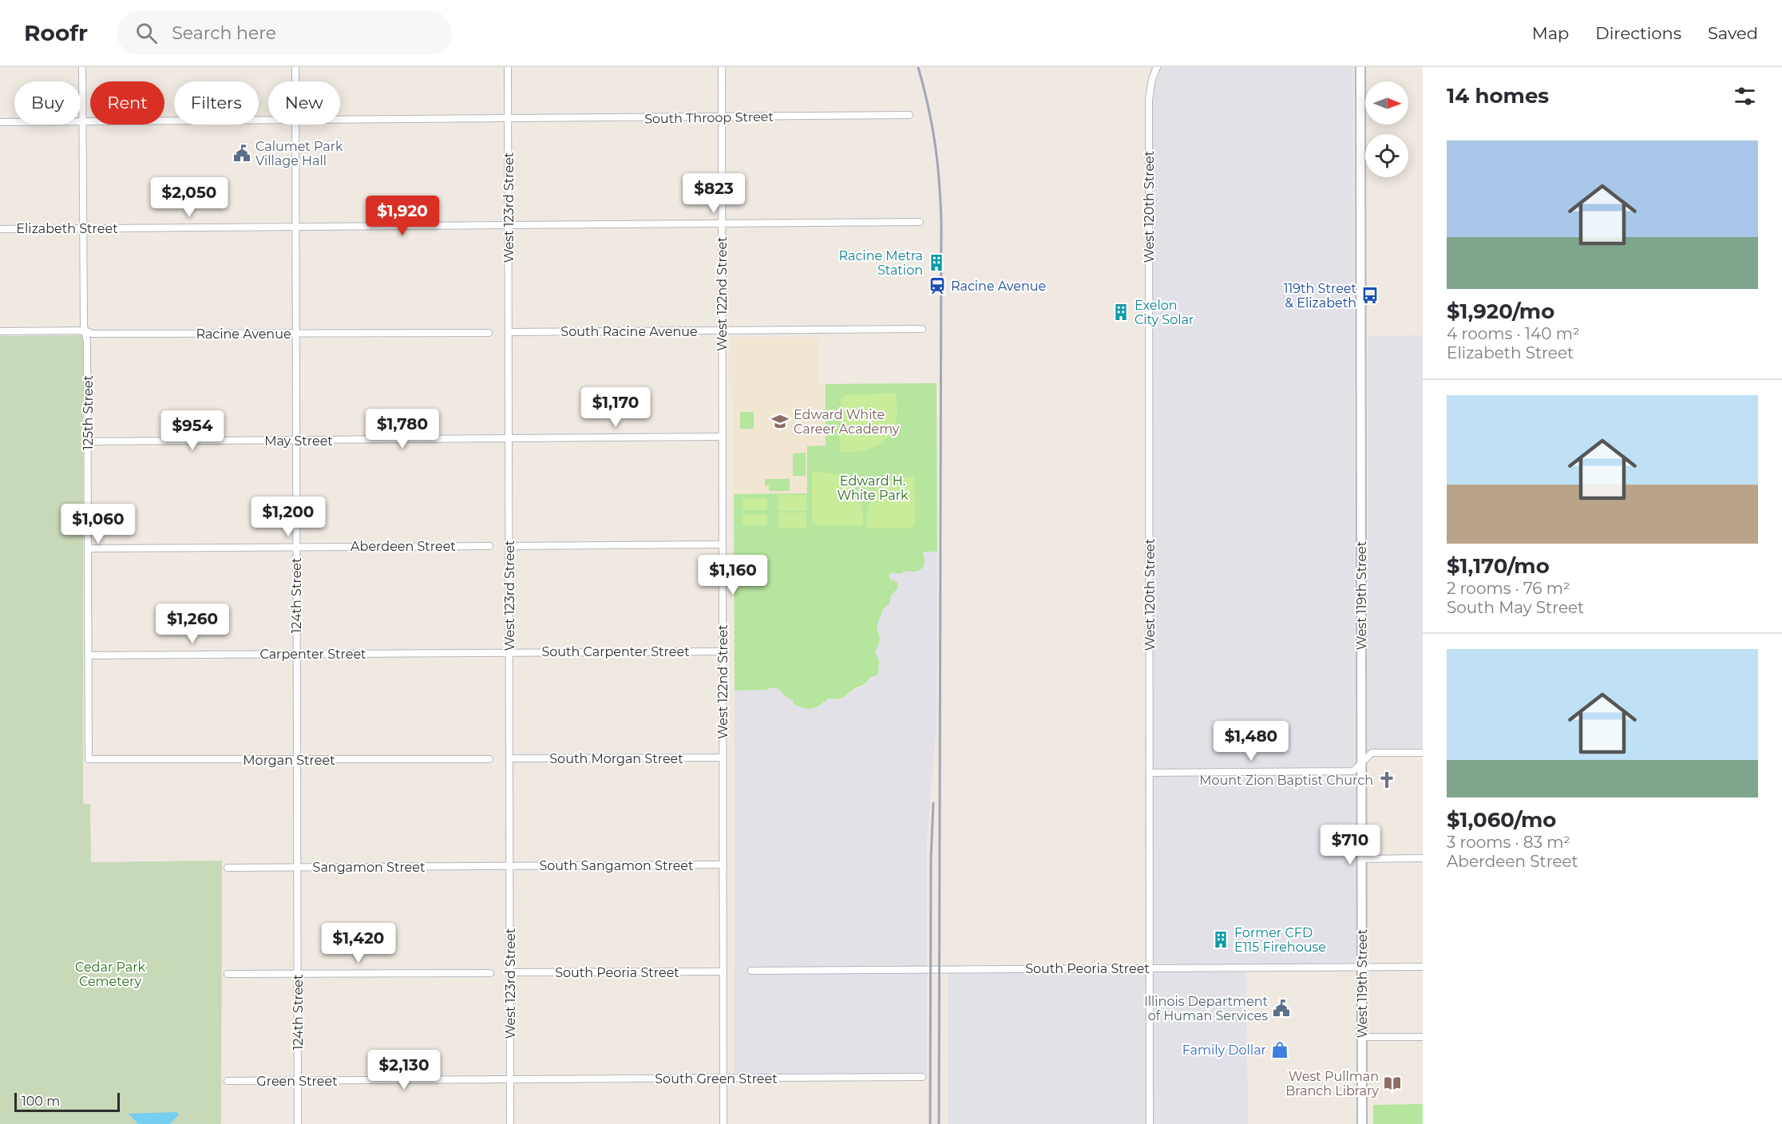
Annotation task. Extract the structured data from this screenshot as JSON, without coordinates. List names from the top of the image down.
{
  "streets": {
    "street": [
      "South Throop Street",
      "West 120th Street",
      "West 123rd Street",
      "Elizabeth Street",
      "West 122nd Street",
      "South Racine Avenue",
      "Racine Avenue",
      "125th Street",
      "May Street",
      "Aberdeen Street",
      "124th Street",
      "West 119th Street",
      "South Carpenter Street",
      "Carpenter Street",
      "South Morgan Street",
      "Morgan Street",
      "South Sangamon Street",
      "Sangamon Street",
      "South Peoria Street",
      "South Green Street",
      "Green Street"
    ]
  },
  "crossings": [
    ["South Throop Street", "West 123rd Street"],
    ["South Throop Street", "West 122nd Street"],
    ["South Throop Street", "125th Street"],
    ["West 120th Street", "South Peoria Street"],
    ["West 123rd Street", "Elizabeth Street"],
    ["West 123rd Street", "South Racine Avenue"],
    ["West 123rd Street", "May Street"],
    ["West 123rd Street", "South Carpenter Street"],
    ["West 123rd Street", "Carpenter Street"],
    ["West 123rd Street", "South Morgan Street"],
    ["West 123rd Street", "South Sangamon Street"],
    ["West 123rd Street", "Sangamon Street"],
    ["West 123rd Street", "South Peoria Street"],
    ["West 123rd Street", "South Green Street"],
    ["West 123rd Street", "Green Street"],
    ["Elizabeth Street", "West 122nd Street"],
    ["Elizabeth Street", "125th Street"],
    ["Elizabeth Street", "124th Street"],
    ["West 122nd Street", "South Racine Avenue"],
    ["West 122nd Street", "May Street"],
    ["West 122nd Street", "South Carpenter Street"],
    ["West 122nd Street", "South Morgan Street"],
    ["West 122nd Street", "South Sangamon Street"],
    ["West 122nd Street", "South Peoria Street"],
    ["West 122nd Street", "South Green Street"],
    ["Racine Avenue", "125th Street"],
    ["Racine Avenue", "124th Street"],
    ["125th Street", "May Street"],
    ["125th Street", "Aberdeen Street"],
    ["125th Street", "Carpenter Street"],
    ["125th Street", "Morgan Street"],
    ["May Street", "124th Street"],
    ["Aberdeen Street", "124th Street"],
    ["124th Street", "Carpenter Street"],
    ["124th Street", "Morgan Street"],
    ["124th Street", "Sangamon Street"],
    ["124th Street", "Green Street"],
    ["West 119th Street", "South Peoria Street"],
    ["South Carpenter Street", "Carpenter Street"],
    ["South Sangamon Street", "Sangamon Street"],
    ["South Green Street", "Green Street"]
  ],
  "parks": ["Edward H. White Park", "Cedar Park Cemetery"],
  "places": {
    "public building": ["Calumet Park Village Hall", "Illinois Department of Human Services"],
    "building": ["Racine Metra Station", "Exelon City Solar", "Former CFD E115 Firehouse"],
    "station": ["Racine Avenue"],
    "bus stop": ["119th Street & Elizabeth"],
    "school or university": ["Edward White Career Academy"],
    "church": ["Mount Zion Baptist Church"],
    "shop": ["Family Dollar"],
    "library": ["West Pullman Branch Library"]
  },
  "scale_bar": "100 m",
  "north": "right",
  "page": {
    "header": "Roofr",
    "search": "Search here",
    "nav": ["Map", "Directions", "Saved"],
    "heading": "14 homes",
    "chip": [
      "Buy",
      "Rent",
      "Filters",
      "New"
    ],
    "list": [
      {
        "name": "$1,920/mo",
        "note": "4 rooms · 140 m² · Elizabeth Street"
      },
      {
        "name": "$1,170/mo",
        "note": "2 rooms · 76 m² · South May Street"
      },
      {
        "name": "$1,060/mo",
        "note": "3 rooms · 83 m² · Aberdeen Street"
      }
    ],
    "price": [
      "$823",
      "$2,050",
      "$1,920",
      "$1,170",
      "$1,780",
      "$954",
      "$1,200",
      "$1,060",
      "$1,160",
      "$1,260",
      "$1,480",
      "$710",
      "$1,420",
      "$2,130"
    ],
    "scale": "100 m"
  }
}
